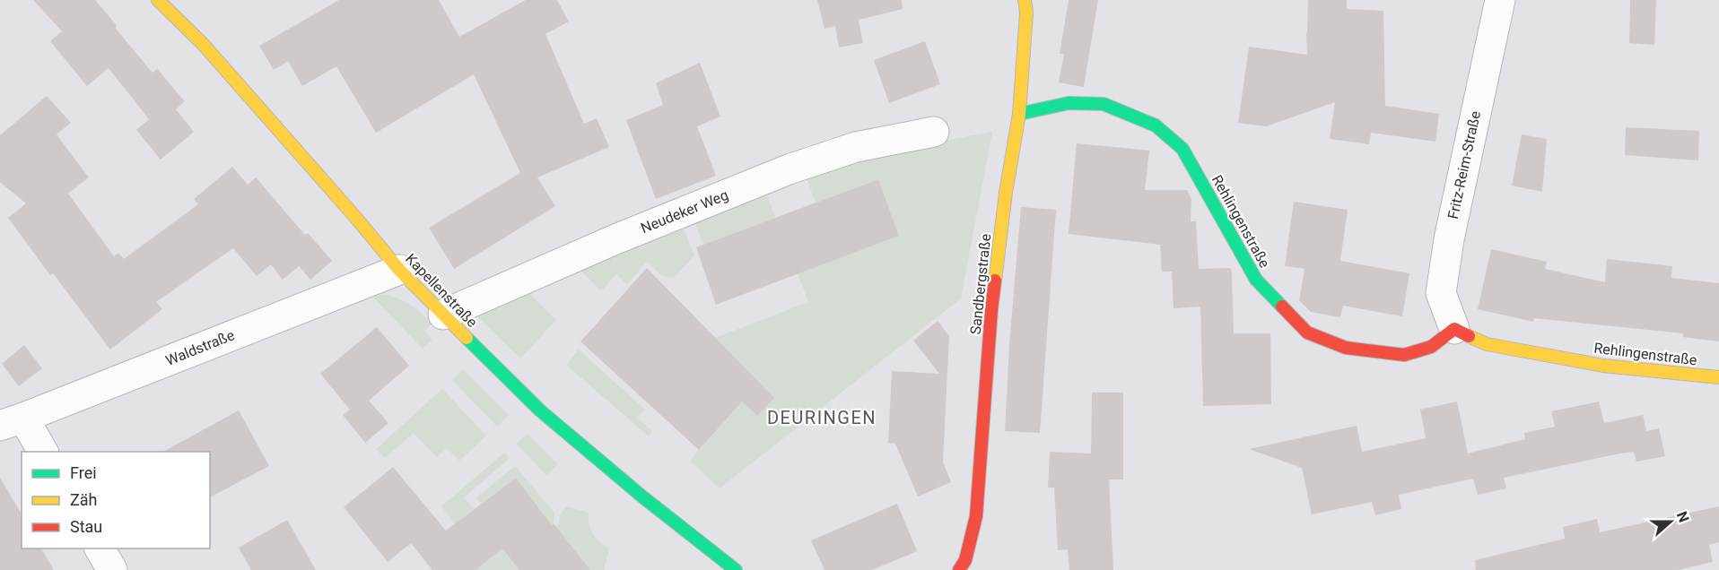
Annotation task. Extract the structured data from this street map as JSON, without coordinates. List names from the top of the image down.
{
  "streets": {
    "street": [
      "Fritz-Reim-Straße",
      "Neudeker Weg",
      "Rehlingenstraße",
      "Sandbergstraße",
      "Kapellenstraße",
      "Waldstraße"
    ]
  },
  "crossings": [
    ["Fritz-Reim-Straße", "Rehlingenstraße"],
    ["Neudeker Weg", "Kapellenstraße"],
    ["Rehlingenstraße", "Sandbergstraße"],
    ["Kapellenstraße", "Waldstraße"]
  ],
  "districts": ["DEURINGEN"],
  "legend": ["Frei", "Zäh", "Stau"],
  "north": "right"
}
